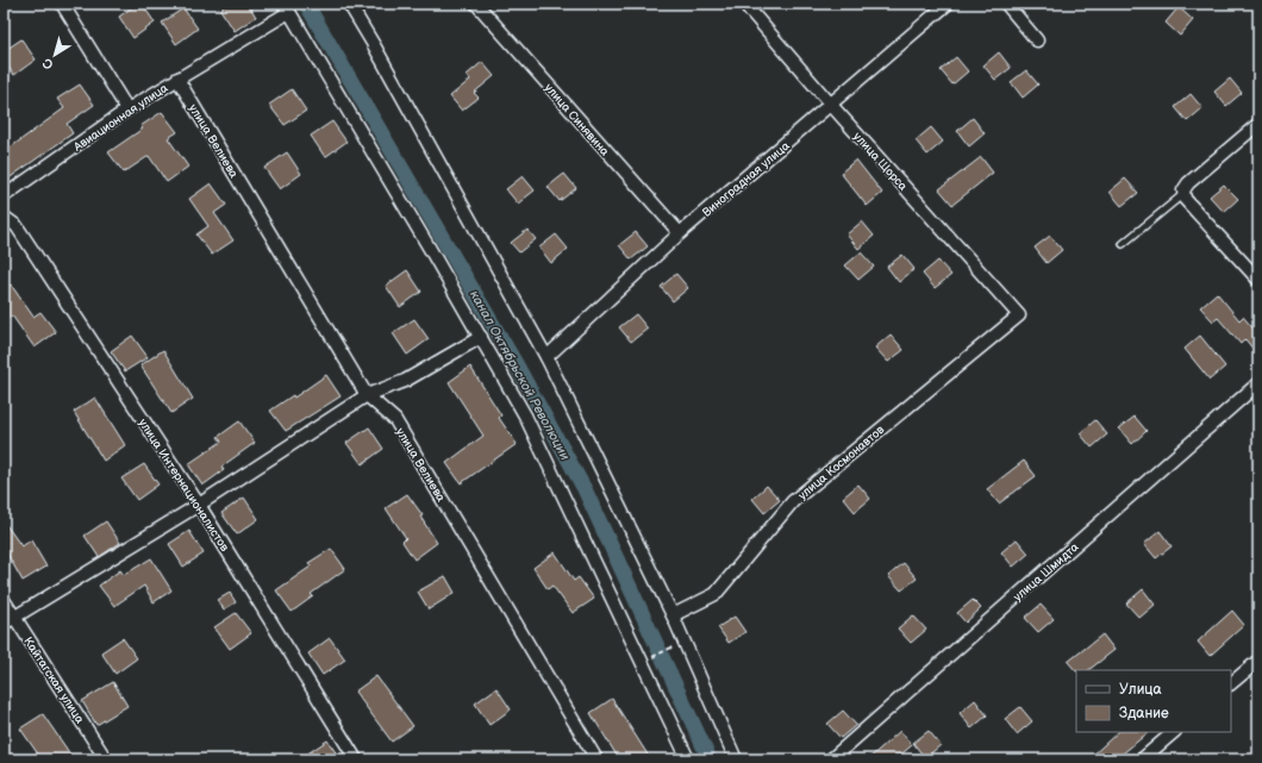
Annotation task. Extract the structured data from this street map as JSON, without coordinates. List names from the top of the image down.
{
  "streets": {
    "street": [
      "Авиационная улица",
      "улица Синявина",
      "улица Велиева",
      "улица Щорса",
      "Виноградная улица",
      "улица Космонавтов",
      "улица Интернационалистов",
      "улица Шмидта",
      "Кайтагская улица"
    ]
  },
  "crossings": [
    ["Авиационная улица", "улица Велиева"],
    ["улица Синявина", "Виноградная улица"],
    ["улица Щорса", "Виноградная улица"],
    ["улица Щорса", "улица Космонавтов"]
  ],
  "water": ["канал Октябрьской Революции"],
  "legend": ["Улица", "Здание"],
  "north": "bottom left"
}
